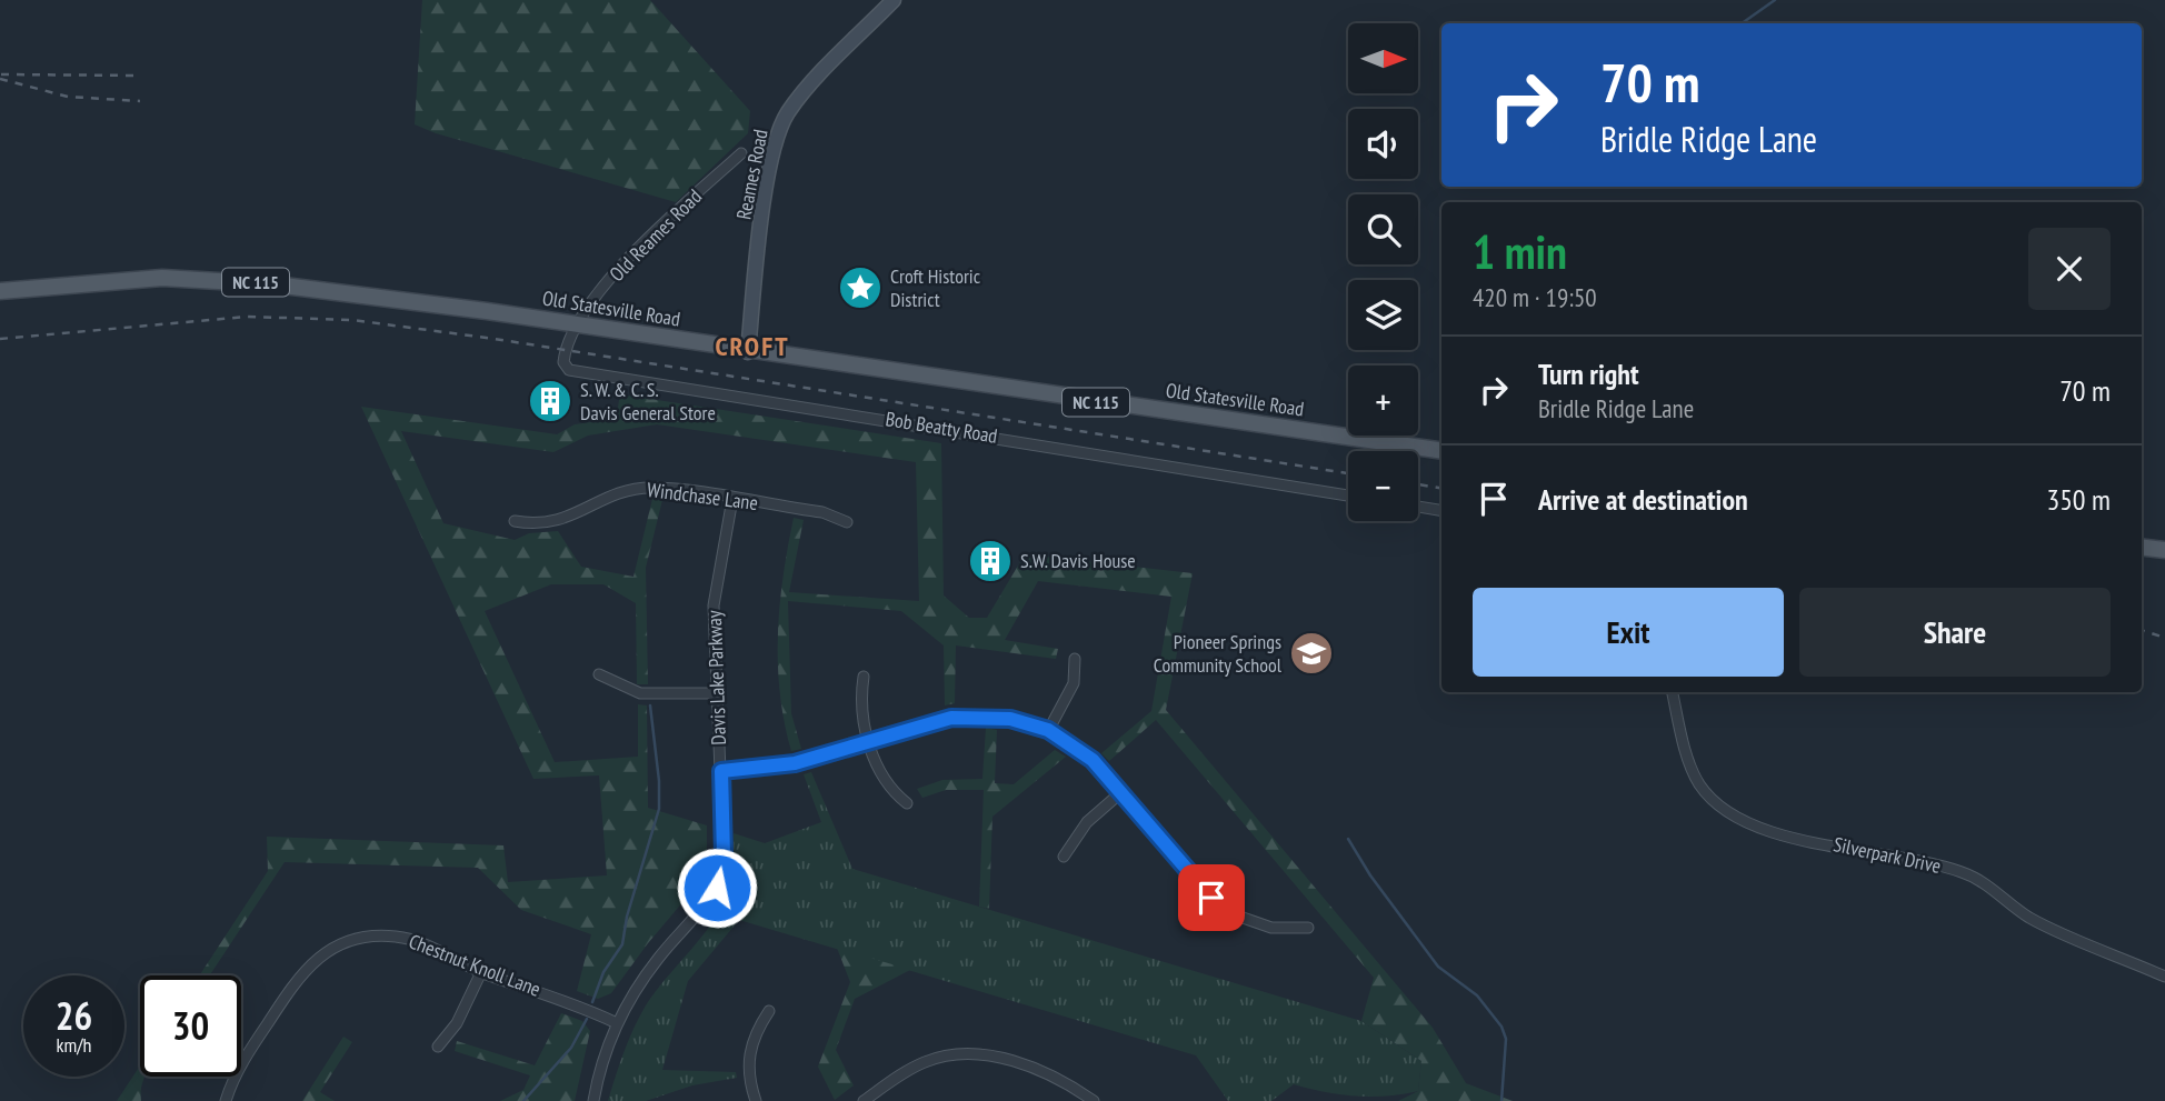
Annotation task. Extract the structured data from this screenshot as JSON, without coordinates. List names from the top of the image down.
{
  "streets": {
    "main road": ["Reames Road", "NC 115", "Old Statesville Road"],
    "street": [
      "Old Reames Road",
      "Bob Beatty Road",
      "Windchase Lane",
      "Davis Lake Parkway",
      "Silverpark Drive",
      "Chestnut Knoll Lane"
    ]
  },
  "crossings": [
    ["Reames Road", "Old Statesville Road"],
    ["Old Reames Road", "Old Statesville Road"],
    ["Old Reames Road", "Bob Beatty Road"],
    ["Old Statesville Road", "Bob Beatty Road"],
    ["Windchase Lane", "Davis Lake Parkway"],
    ["Davis Lake Parkway", "Chestnut Knoll Lane"]
  ],
  "districts": ["CROFT"],
  "places": {
    "place": ["Croft Historic District"],
    "building": ["S. W. & C. S. Davis General Store", "S.W. Davis House"],
    "school or university": ["Pioneer Springs Community School"]
  },
  "north": "right",
  "page": {
    "map_buttons": ["+", "−"],
    "turn": ["70 m", "Bridle Ridge Lane"],
    "heading": ["1 min", "420 m · 19:50"],
    "list": [
      {
        "name": "Turn right",
        "note": "Bridle Ridge Lane",
        "value": "70 m"
      },
      {
        "name": "Arrive at destination",
        "value": "350 m"
      }
    ],
    "buttons": ["Exit", "Share"],
    "speed": "26 km/h",
    "limit": "30"
  }
}
